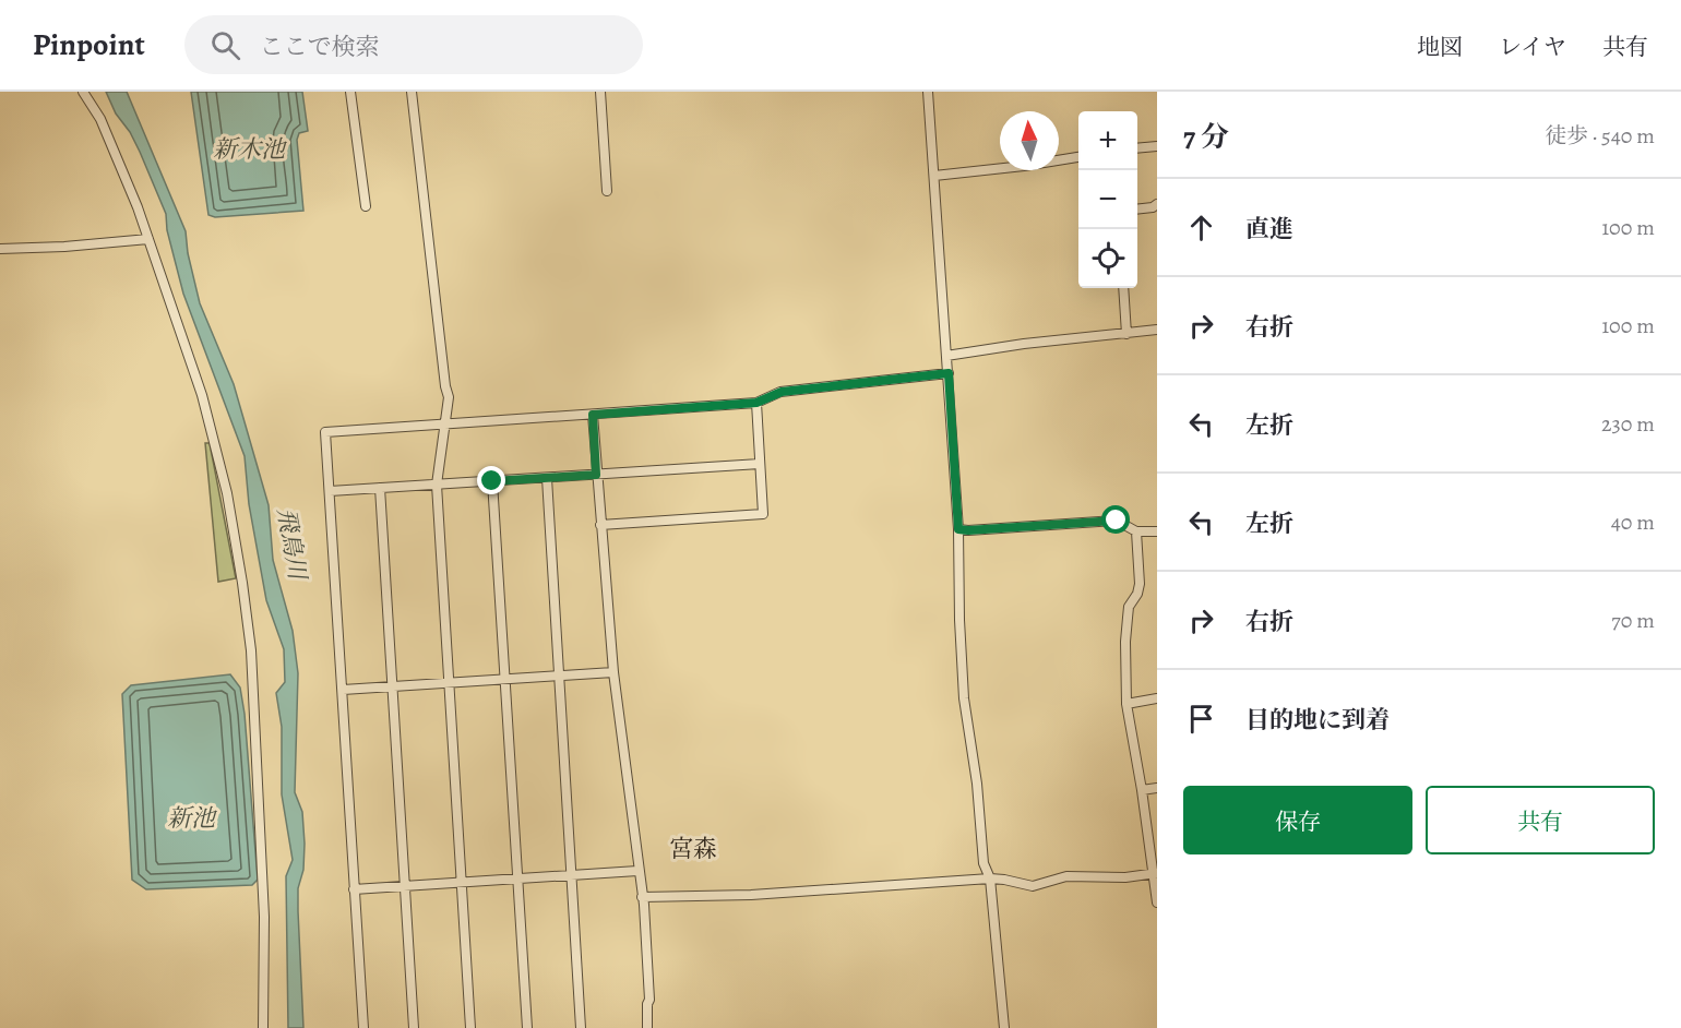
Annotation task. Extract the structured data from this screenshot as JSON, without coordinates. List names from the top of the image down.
{
  "districts": ["宮森"],
  "water": ["新木池", "飛鳥川", "新池"],
  "north": "top",
  "page": {
    "header": "Pinpoint",
    "search": "ここで検索",
    "nav": ["地図", "レイヤ", "共有"],
    "heading": ["7 分", "徒歩 · 540 m"],
    "map_buttons": ["+", "−"],
    "list": [
      ["直進", "100 m"],
      ["右折", "100 m"],
      ["左折", "230 m"],
      ["左折", "40 m"],
      ["右折", "70 m"],
      "目的地に到着"
    ],
    "buttons": ["保存", "共有"]
  }
}
